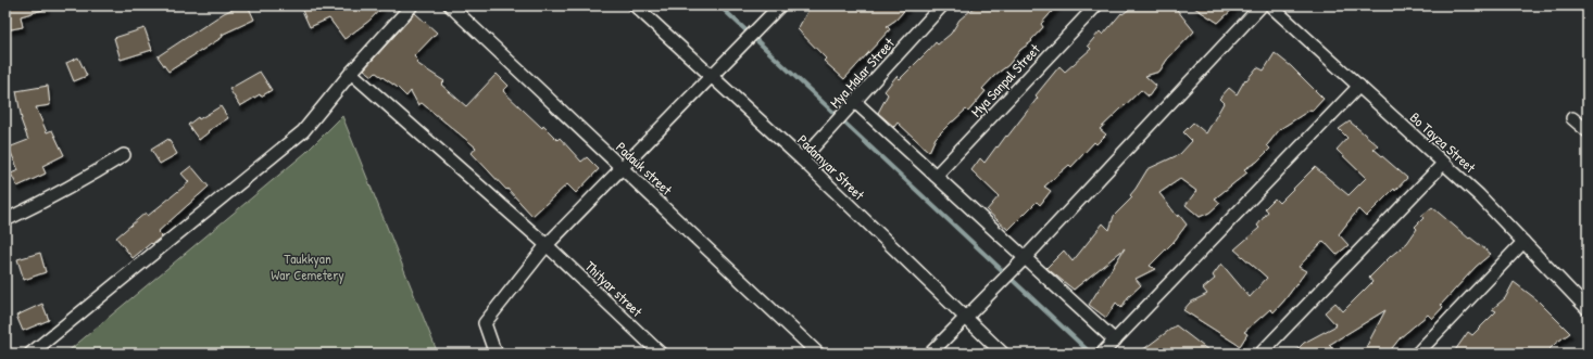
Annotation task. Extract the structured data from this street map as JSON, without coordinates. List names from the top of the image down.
{
  "streets": {
    "street": [
      "Mya Malar Street",
      "Mya Sanpal Street",
      "Bo Tayza Street",
      "Padamyar Street",
      "Padauk street",
      "Thityar street"
    ]
  },
  "crossings": [
    ["Mya Malar Street", "Padamyar Street"]
  ],
  "parks": ["Taukkyan War Cemetery"]
}
